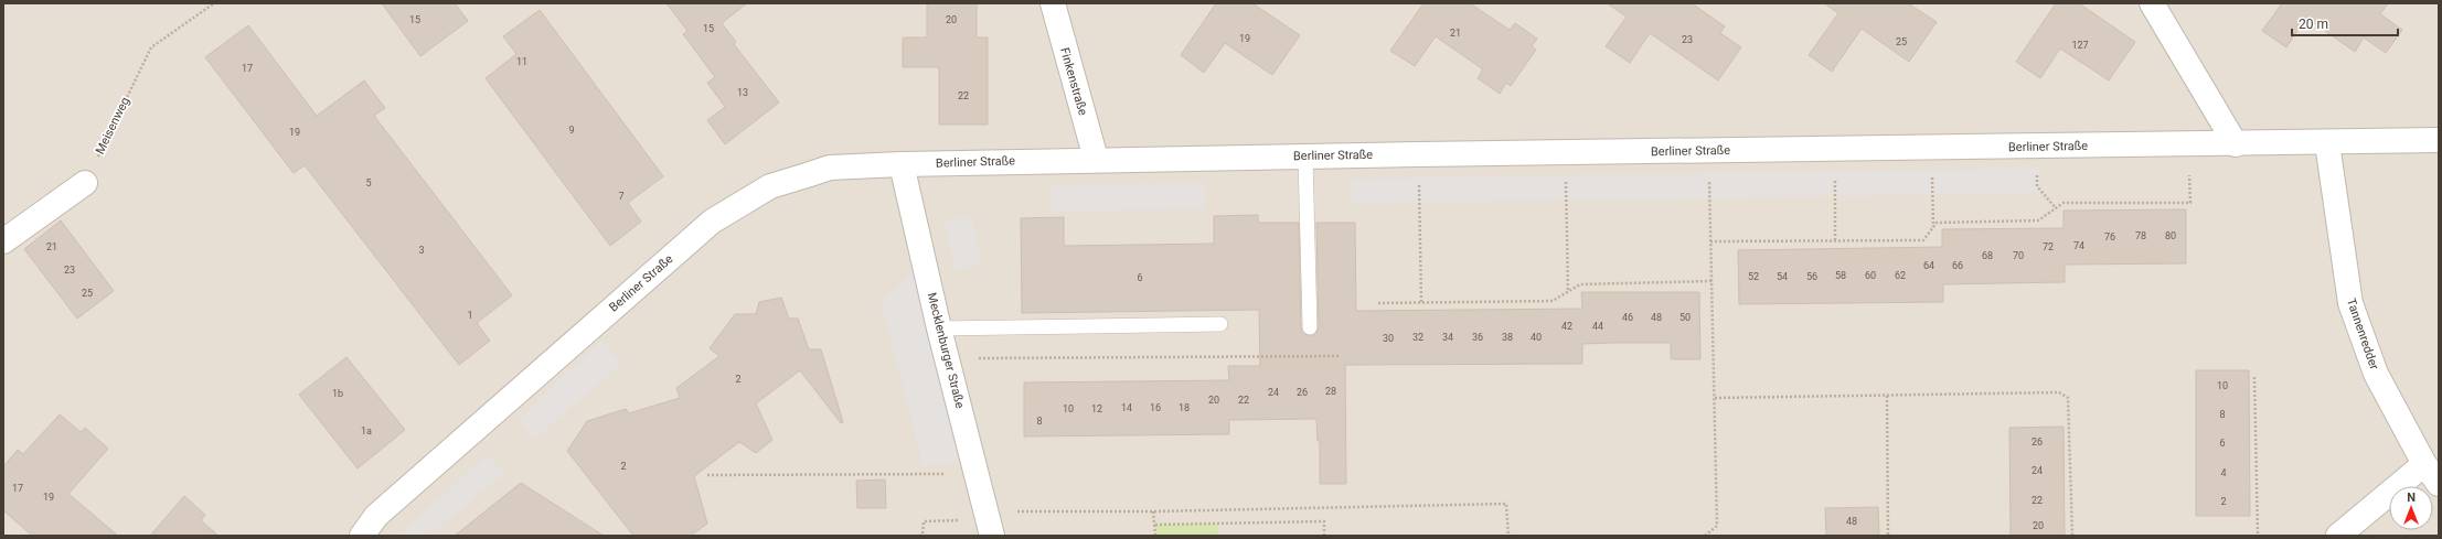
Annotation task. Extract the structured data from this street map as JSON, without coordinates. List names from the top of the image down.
{
  "streets": {
    "street": [
      "Finkenstraße",
      "Berliner Straße",
      "Tannenredder",
      "Mecklenburger Straße"
    ],
    "path": ["Meisenweg"]
  },
  "crossings": [
    ["Finkenstraße", "Berliner Straße"],
    ["Berliner Straße", "Tannenredder"],
    ["Berliner Straße", "Mecklenburger Straße"]
  ],
  "house_numbers": [
    "15",
    "20",
    "15",
    "21",
    "19",
    "23",
    "25",
    "127",
    "11",
    "17",
    "13",
    "22",
    "9",
    "19",
    "5",
    "7",
    "78",
    "80",
    "76",
    "74",
    "21",
    "72",
    "3",
    "68",
    "70",
    "64",
    "66",
    "23",
    "58",
    "60",
    "62",
    "52",
    "54",
    "56",
    "6",
    "25",
    "1",
    "46",
    "48",
    "50",
    "42",
    "44",
    "32",
    "34",
    "36",
    "38",
    "40",
    "30",
    "2",
    "10",
    "28",
    "24",
    "26",
    "1b",
    "20",
    "22",
    "14",
    "16",
    "18",
    "10",
    "12",
    "8",
    "8",
    "1a",
    "26",
    "6",
    "2",
    "24",
    "4",
    "17",
    "19",
    "22",
    "2",
    "48",
    "20"
  ],
  "scale_bar": "20 m",
  "north": "top"
}
